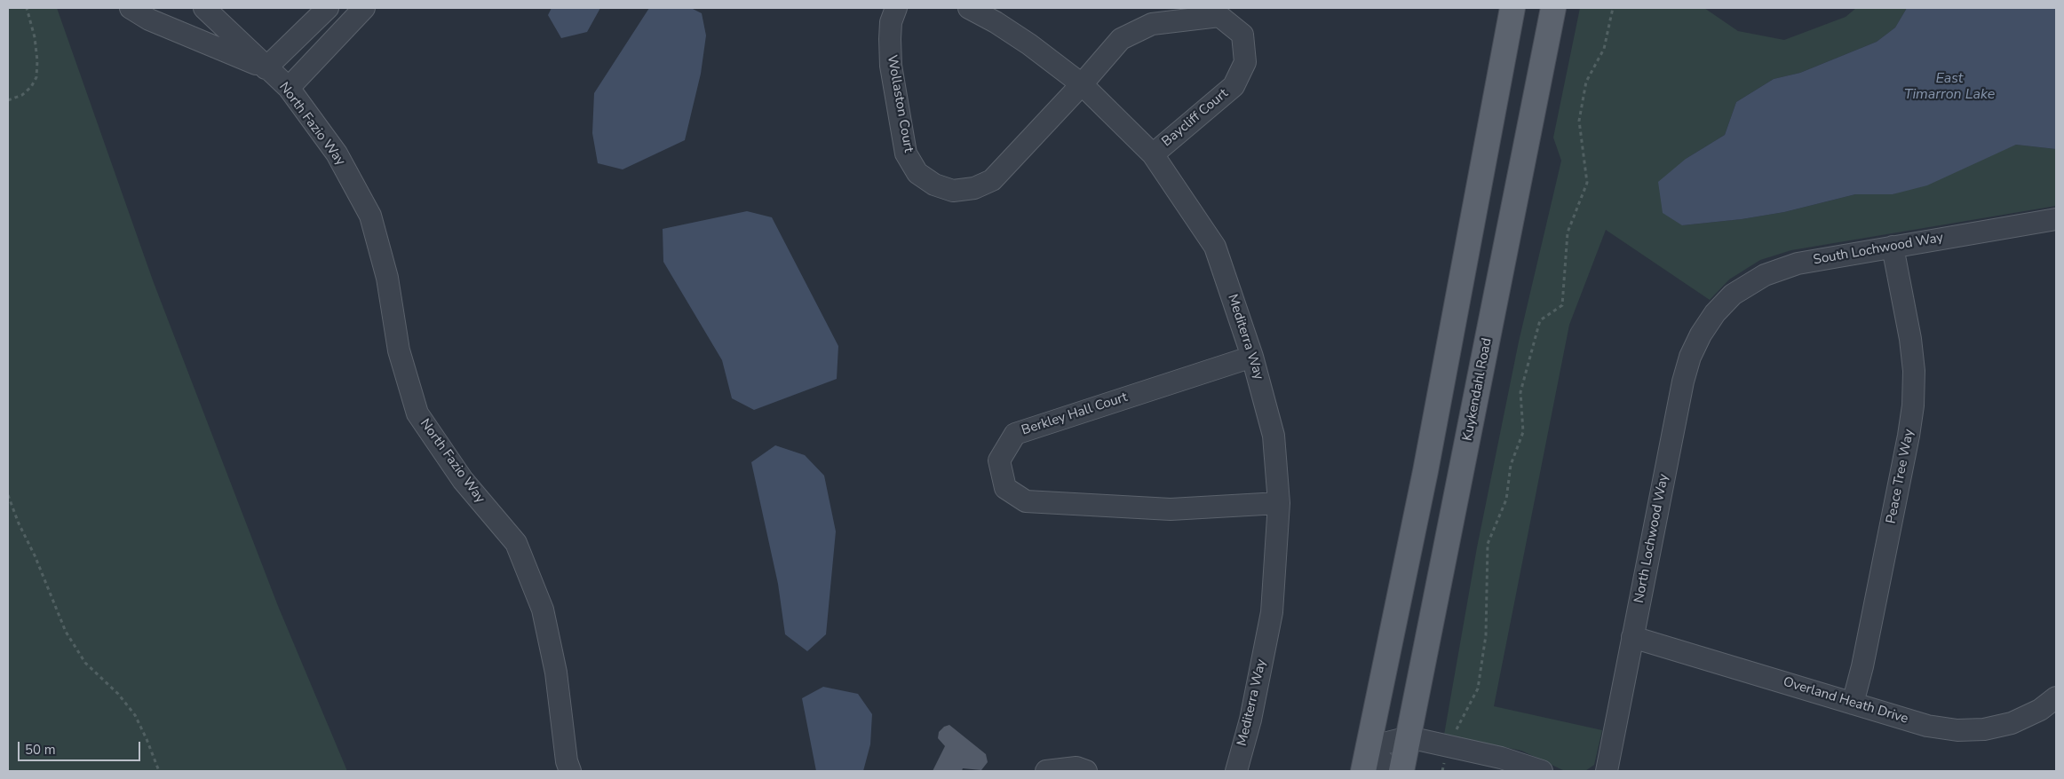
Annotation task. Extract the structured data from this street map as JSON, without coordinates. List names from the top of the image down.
{
  "streets": {
    "main road": ["Kuykendahl Road"],
    "street": [
      "Wollaston Court",
      "Baycliff Court",
      "North Fazio Way",
      "South Lochwood Way",
      "Mediterra Way",
      "Berkley Hall Court",
      "Peace Tree Way",
      "North Lochwood Way",
      "Overland Heath Drive"
    ]
  },
  "crossings": [
    ["Wollaston Court", "Baycliff Court"],
    ["Wollaston Court", "Mediterra Way"],
    ["Baycliff Court", "Mediterra Way"],
    ["South Lochwood Way", "Peace Tree Way"],
    ["South Lochwood Way", "North Lochwood Way"],
    ["Mediterra Way", "Berkley Hall Court"],
    ["Peace Tree Way", "Overland Heath Drive"],
    ["North Lochwood Way", "Overland Heath Drive"]
  ],
  "water": ["East Timarron Lake"],
  "scale_bar": "50 m"
}
